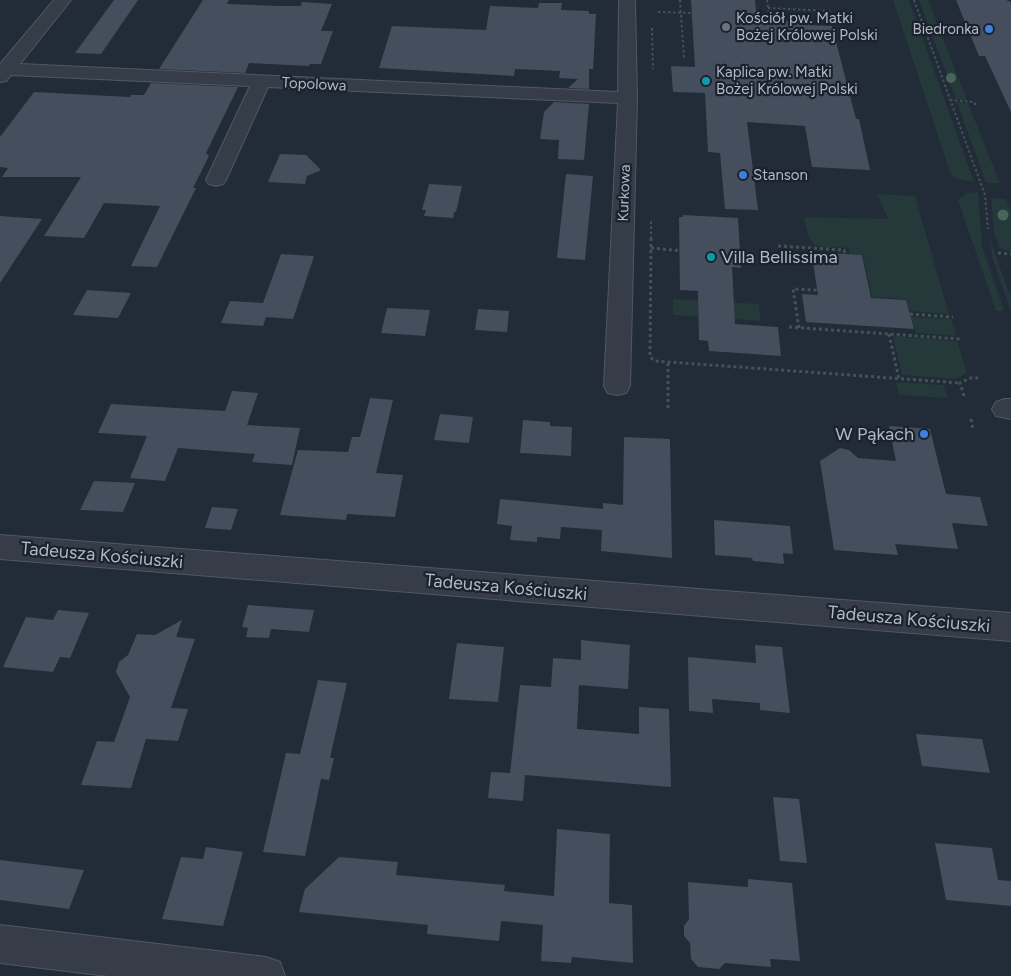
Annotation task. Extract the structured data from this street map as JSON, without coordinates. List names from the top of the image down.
{
  "streets": {
    "street": ["Topolowa", "Kurkowa", "Tadeusza Kościuszki"]
  },
  "crossings": [
    ["Topolowa", "Kurkowa"]
  ],
  "places": [
    "Kościół pw. Matki Bożej Królowej Polski",
    "Biedronka",
    "Kaplica pw. Matki Bożej Królowej Polski",
    "Stanson",
    "Villa Bellissima",
    "W Pąkach"
  ]
}
